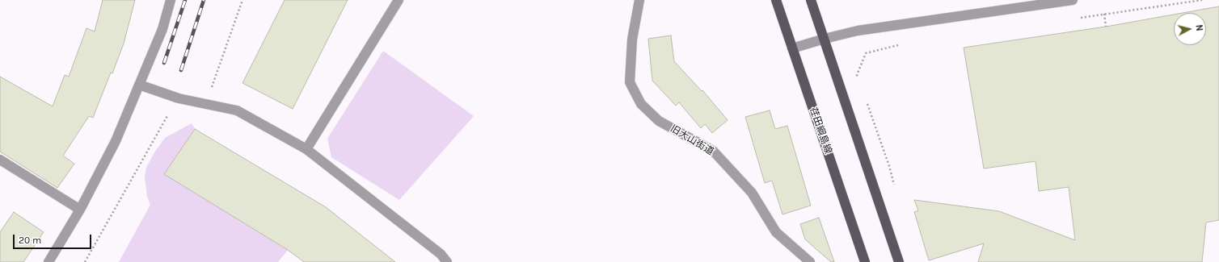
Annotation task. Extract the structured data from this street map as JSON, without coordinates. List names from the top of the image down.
{
  "streets": {
    "main road": ["荏田綱島線"],
    "street": ["旧大山街道"]
  },
  "scale_bar": "20 m",
  "north": "right"
}
